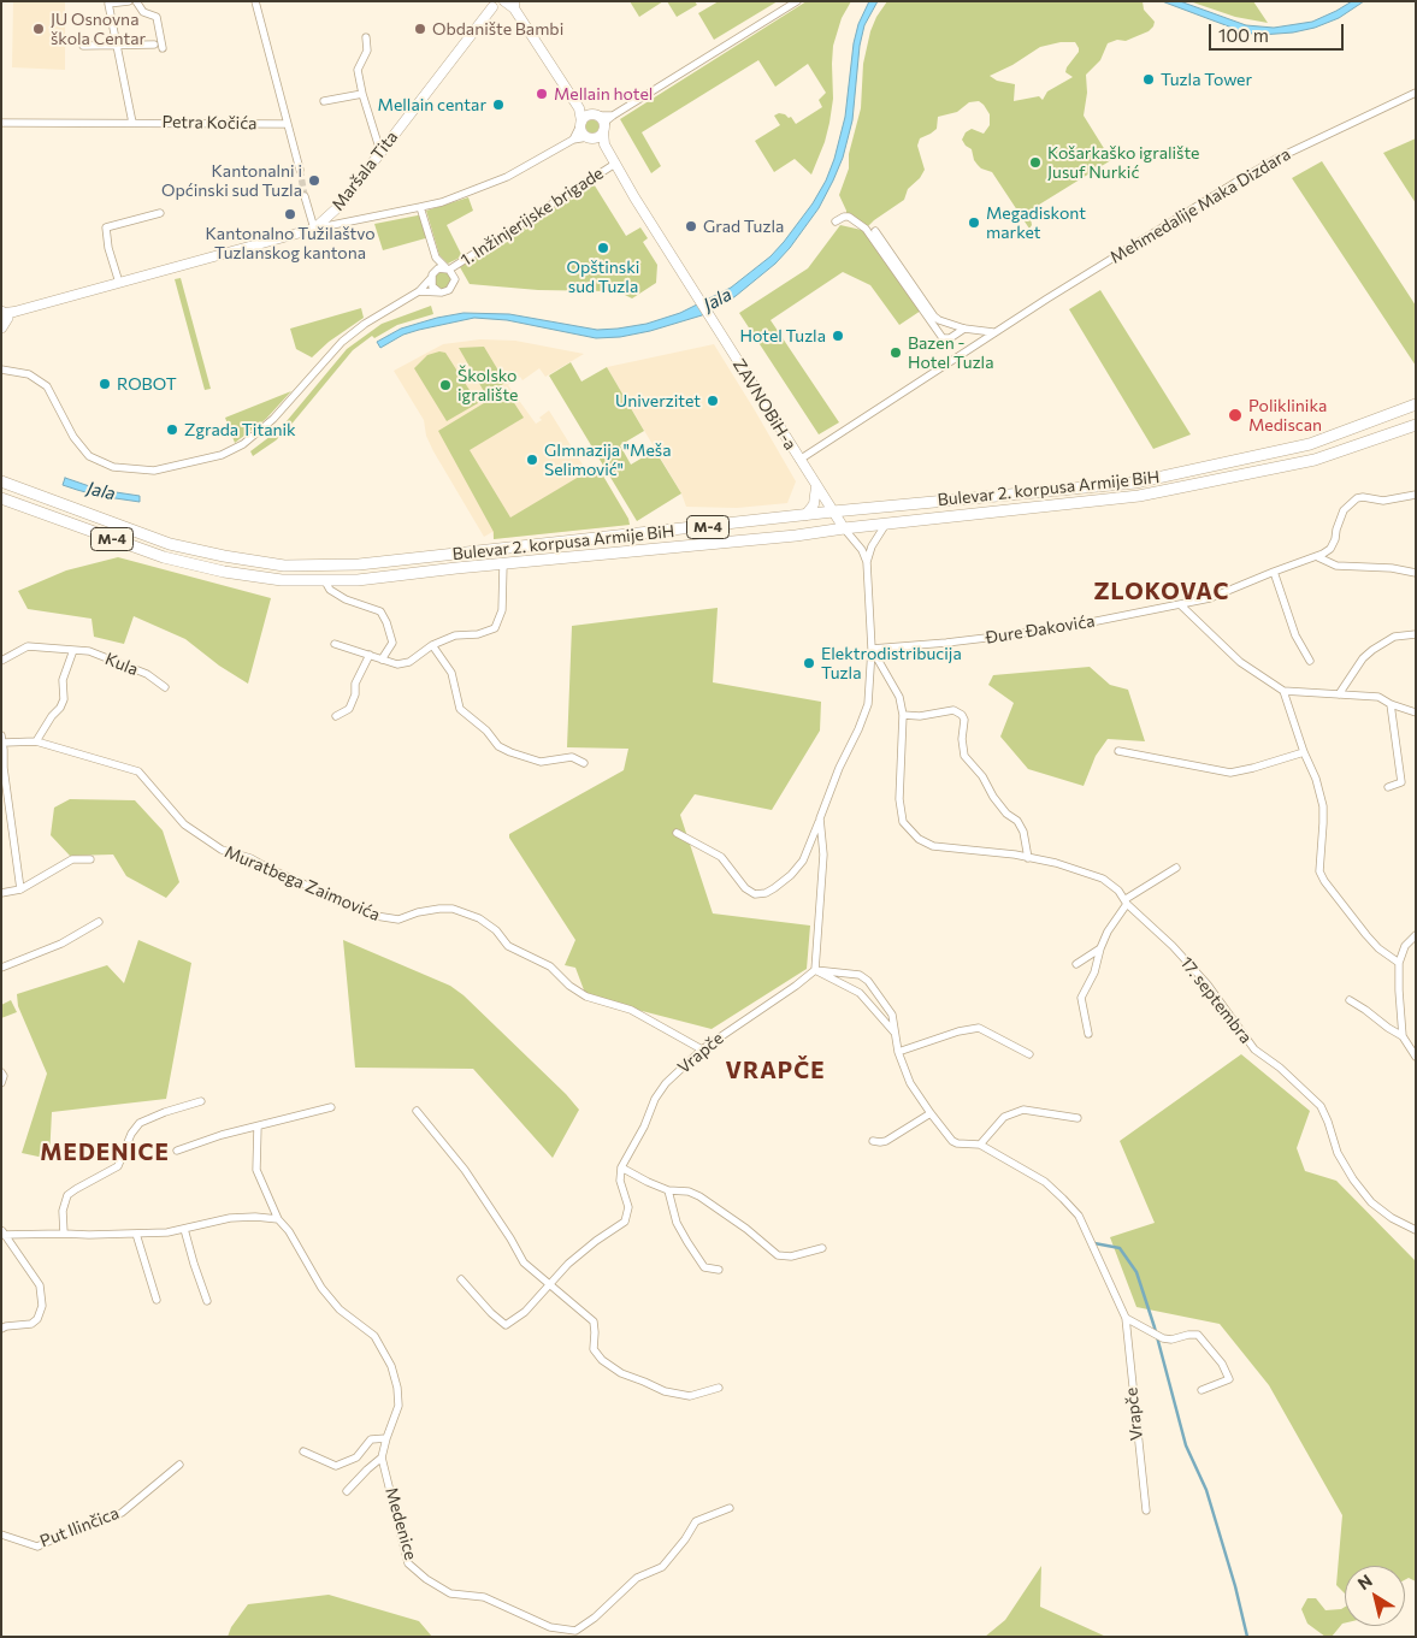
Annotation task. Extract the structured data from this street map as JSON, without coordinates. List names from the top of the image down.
{
  "streets": {
    "main road": ["Bulevar 2. korpusa Armije BiH", "M-4"],
    "street": [
      "Petra Kočića",
      "Maršala Tita",
      "Mehmedalije Maka Dizdara",
      "1. Inžinjerijske brigade",
      "ZAVNOBiH-a",
      "Đure Đakovića",
      "Kula",
      "Muratbega Zaimovića",
      "17. septembra",
      "Vrapče",
      "Medenice",
      "Put Ilinčica"
    ]
  },
  "crossings": [
    ["Mehmedalije Maka Dizdara", "ZAVNOBiH-a"],
    ["1. Inžinjerijske brigade", "ZAVNOBiH-a"],
    ["Bulevar 2. korpusa Armije BiH", "17. septembra"],
    ["Đure Đakovića", "17. septembra"],
    ["Muratbega Zaimovića", "Vrapče"]
  ],
  "districts": ["ZLOKOVAC", "VRAPČE", "MEDENICE"],
  "water": ["Jala"],
  "places": [
    "JU Osnovna škola Centar",
    "Obdanište Bambi",
    "Tuzla Tower",
    "Mellain hotel",
    "Mellain centar",
    "Košarkaško igralište Jusuf Nurkić",
    "Kantonalni i Općinski sud Tuzla",
    "Kantonalno Tužilaštvo Tuzlanskog kantona",
    "Megadiskont market",
    "Grad Tuzla",
    "Opštinski sud Tuzla",
    "Hotel Tuzla",
    "Bazen - Hotel Tuzla",
    "ROBOT",
    "Školsko igralište",
    "Univerzitet",
    "Poliklinika Mediscan",
    "Zgrada Titanik",
    "GImnazija \"Meša Selimović\"",
    "Elektrodistribucija Tuzla"
  ],
  "scale_bar": "100 m",
  "north": "top left"
}
